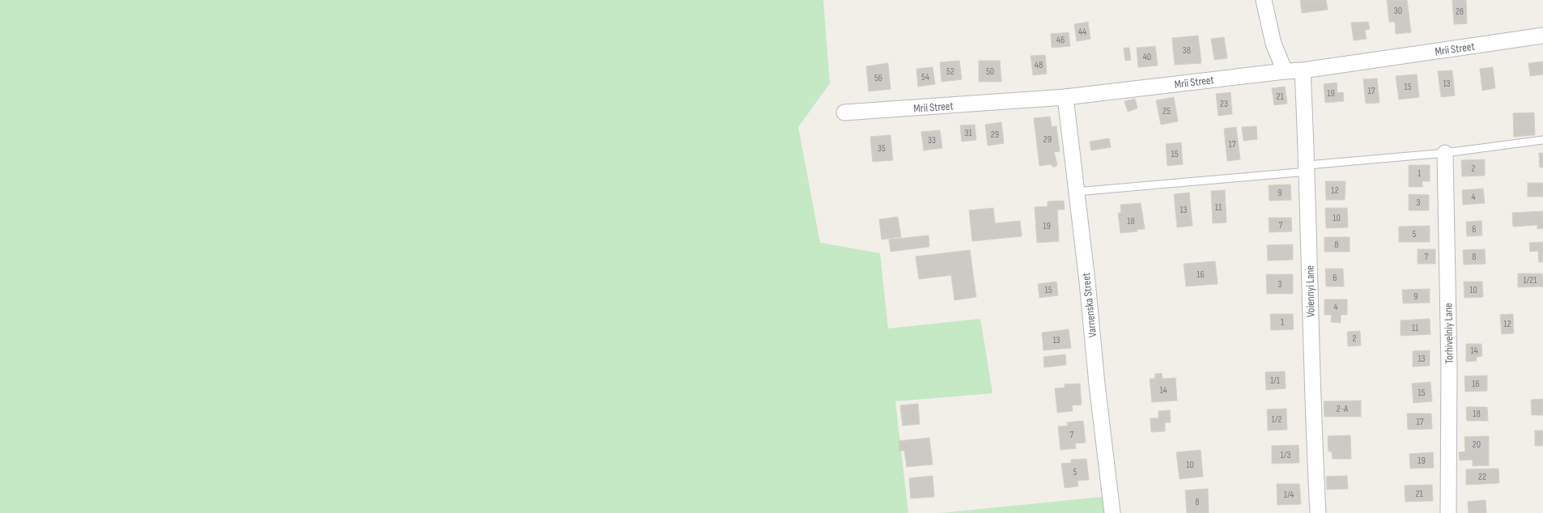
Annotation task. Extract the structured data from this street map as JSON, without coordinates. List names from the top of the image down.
{
  "streets": {
    "street": [
      "Mrii Street",
      "Voiennyi Lane",
      "Varnenska Street",
      "Torhivelniy Lane"
    ]
  },
  "crossings": [
    ["Mrii Street", "Voiennyi Lane"],
    ["Mrii Street", "Varnenska Street"]
  ],
  "house_numbers": [
    "30",
    "28",
    "44",
    "46",
    "38",
    "40",
    "48",
    "52",
    "50",
    "54",
    "56",
    "13",
    "15",
    "17",
    "19",
    "21",
    "23",
    "25",
    "31",
    "29",
    "29",
    "33",
    "17",
    "35",
    "15",
    "2",
    "1",
    "12",
    "9",
    "4",
    "3",
    "11",
    "13",
    "10",
    "18",
    "7",
    "19",
    "6",
    "5",
    "8",
    "7",
    "8",
    "16",
    "6",
    "1/21",
    "3",
    "15",
    "10",
    "9",
    "4",
    "1",
    "12",
    "11",
    "2",
    "13",
    "14",
    "13",
    "1/1",
    "16",
    "14",
    "15",
    "2-А",
    "18",
    "1/2",
    "17",
    "7",
    "20",
    "1/3",
    "19",
    "10",
    "5",
    "22",
    "21",
    "1/4",
    "8"
  ]
}
